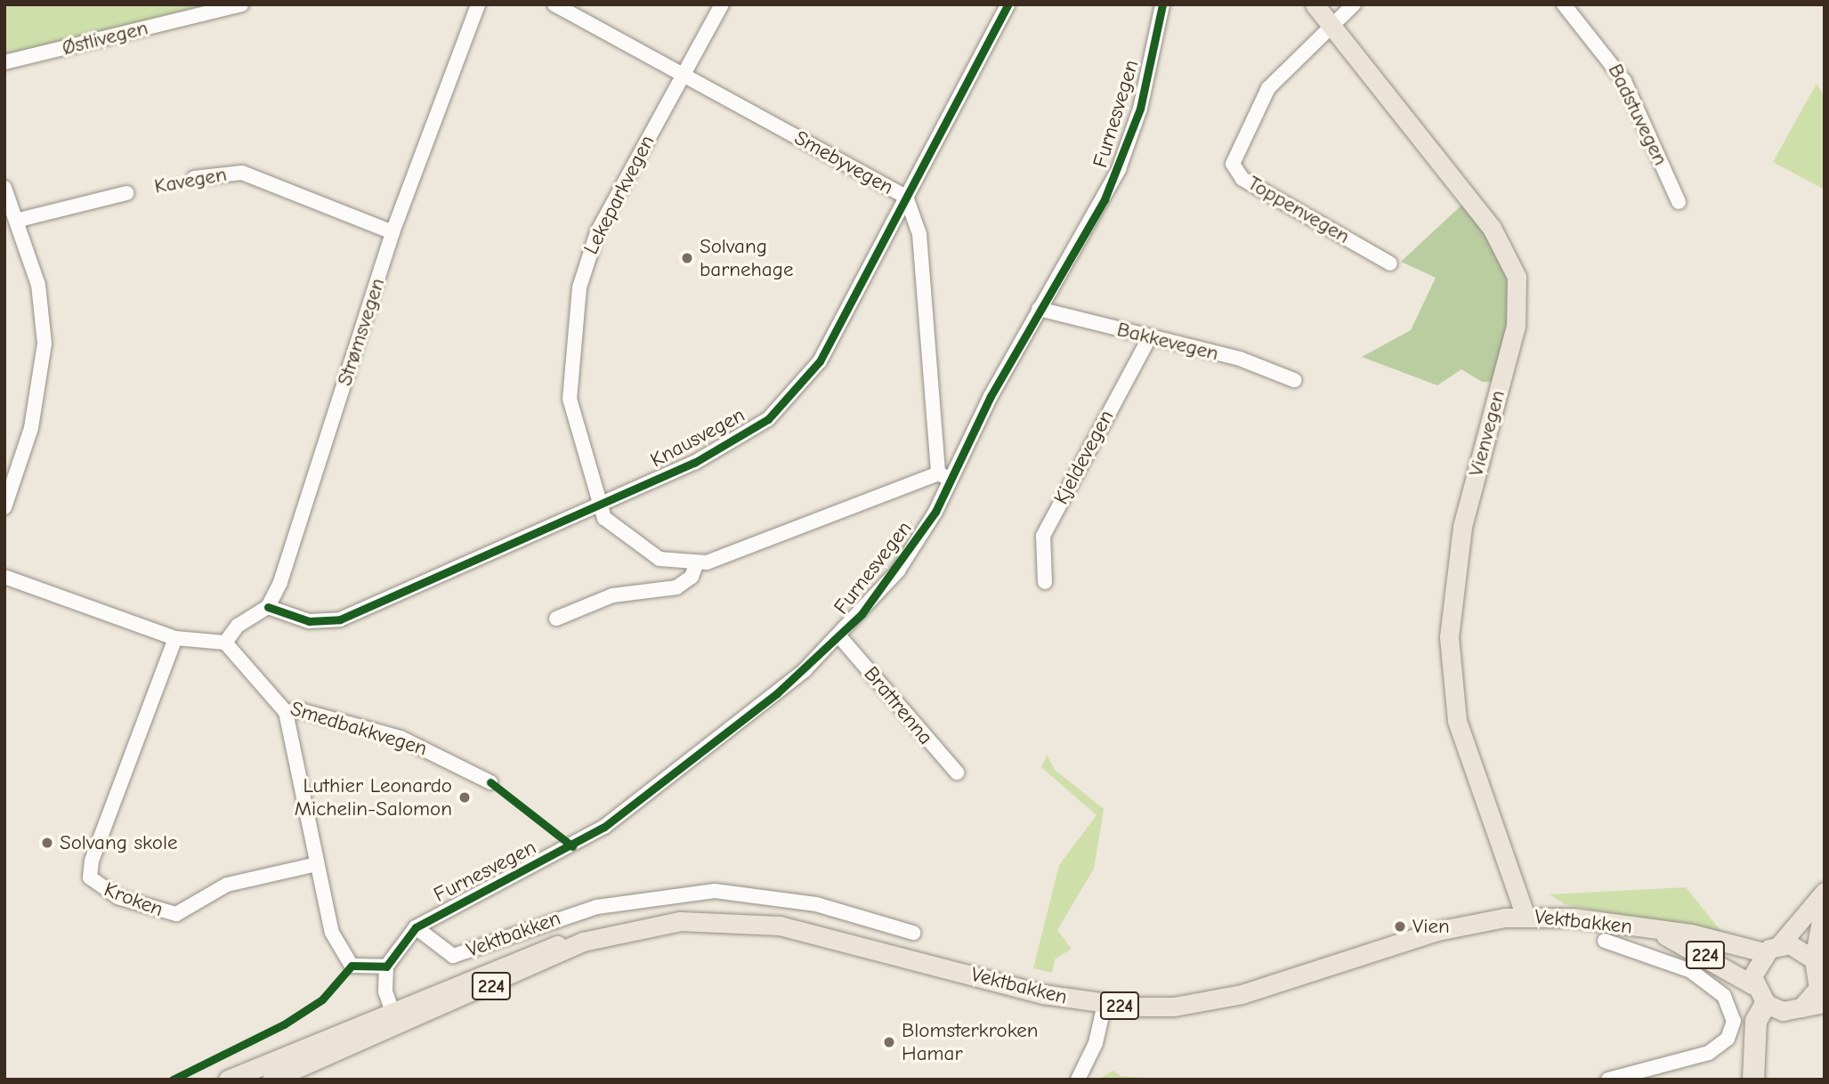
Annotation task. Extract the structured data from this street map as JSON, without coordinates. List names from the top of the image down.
{
  "streets": {
    "main road": ["Vienvegen", "Vektbakken", "224"],
    "street": [
      "Østlivegen",
      "Furnesvegen",
      "Badstuvegen",
      "Smebyvegen",
      "Kavegen",
      "Lekeparkvegen",
      "Toppenvegen",
      "Strømsvegen",
      "Bakkevegen",
      "Knausvegen",
      "Kjeldevegen",
      "Brattrenna",
      "Smedbakkvegen",
      "Kroken"
    ]
  },
  "crossings": [
    ["Furnesvegen", "Bakkevegen"],
    ["Furnesvegen", "Brattrenna"],
    ["Furnesvegen", "Vektbakken"],
    ["Smebyvegen", "Lekeparkvegen"],
    ["Smebyvegen", "Knausvegen"],
    ["Kavegen", "Strømsvegen"],
    ["Lekeparkvegen", "Knausvegen"],
    ["Toppenvegen", "Vienvegen"],
    ["Strømsvegen", "Knausvegen"],
    ["Bakkevegen", "Kjeldevegen"],
    ["Vienvegen", "Vektbakken"],
    ["Vektbakken", "224"]
  ],
  "places": [
    "Solvang barnehage",
    "Luthier Leonardo Michelin-Salomon",
    "Solvang skole",
    "Vien",
    "Blomsterkroken Hamar"
  ]
}
